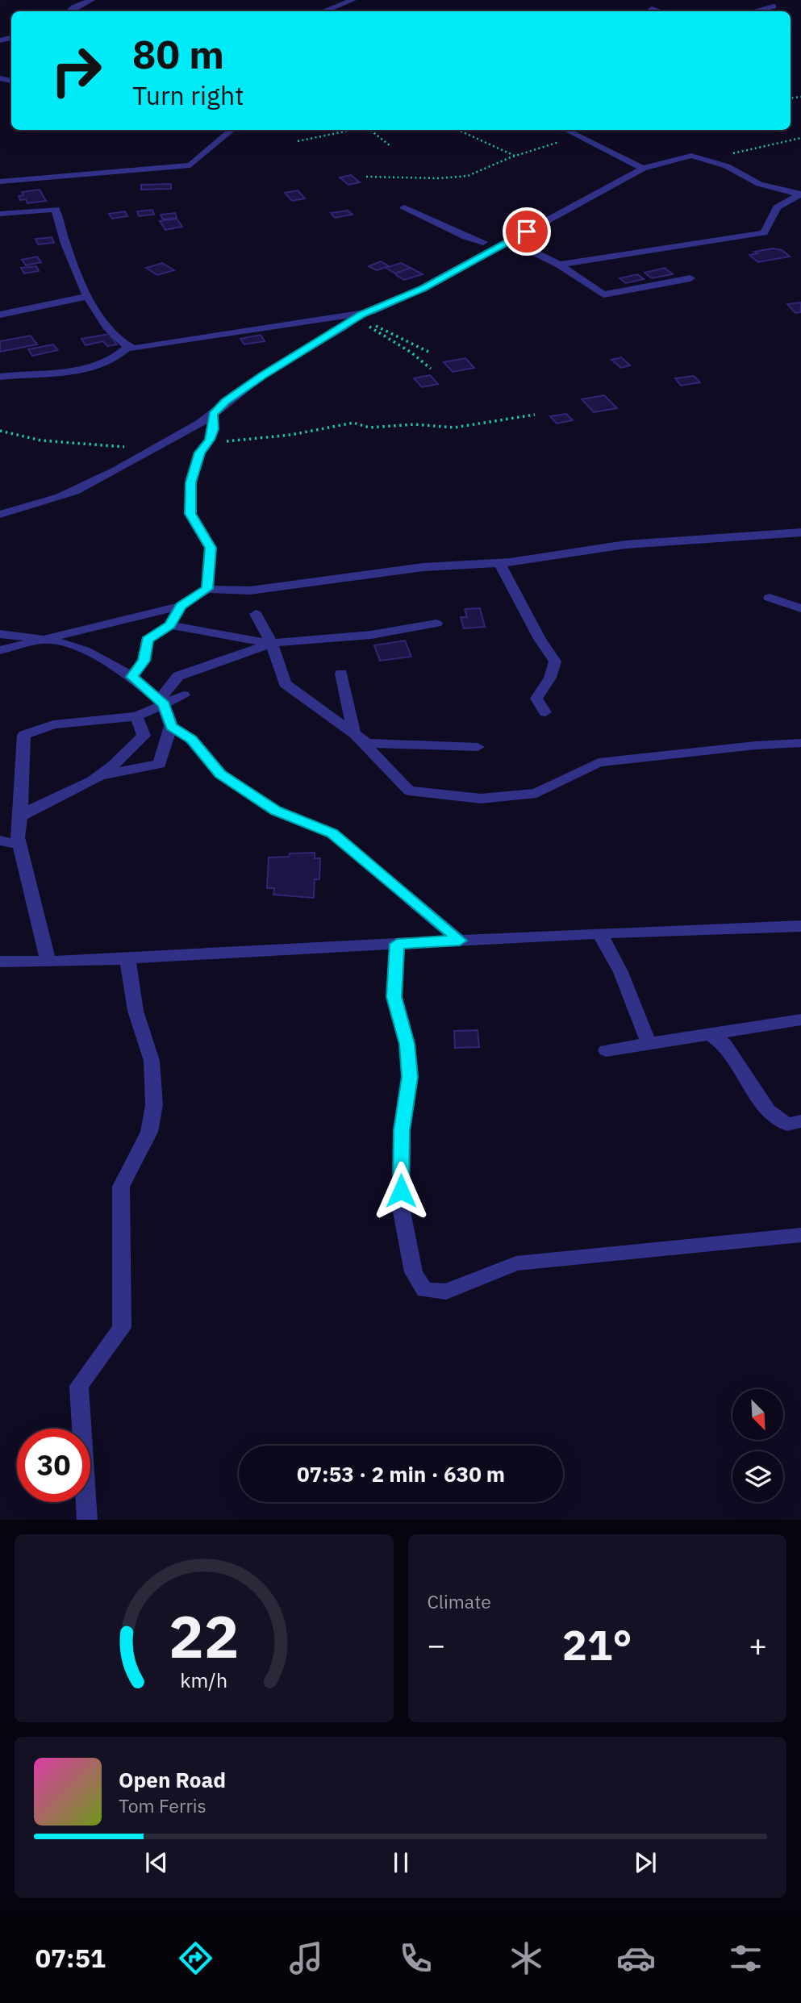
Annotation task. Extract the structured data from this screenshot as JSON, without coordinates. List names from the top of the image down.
{
  "north": "bottom right",
  "page": {
    "turn": ["80 m", "Turn right"],
    "limit": "30",
    "trip": "07:53 · 2 min · 630 m",
    "tile": "Climate",
    "heat": ["−", "21°", "+"],
    "song": ["Open Road", "Tom Ferris"],
    "tabs": "07:51",
    "gauge": ["22", "km/h"]
  }
}
